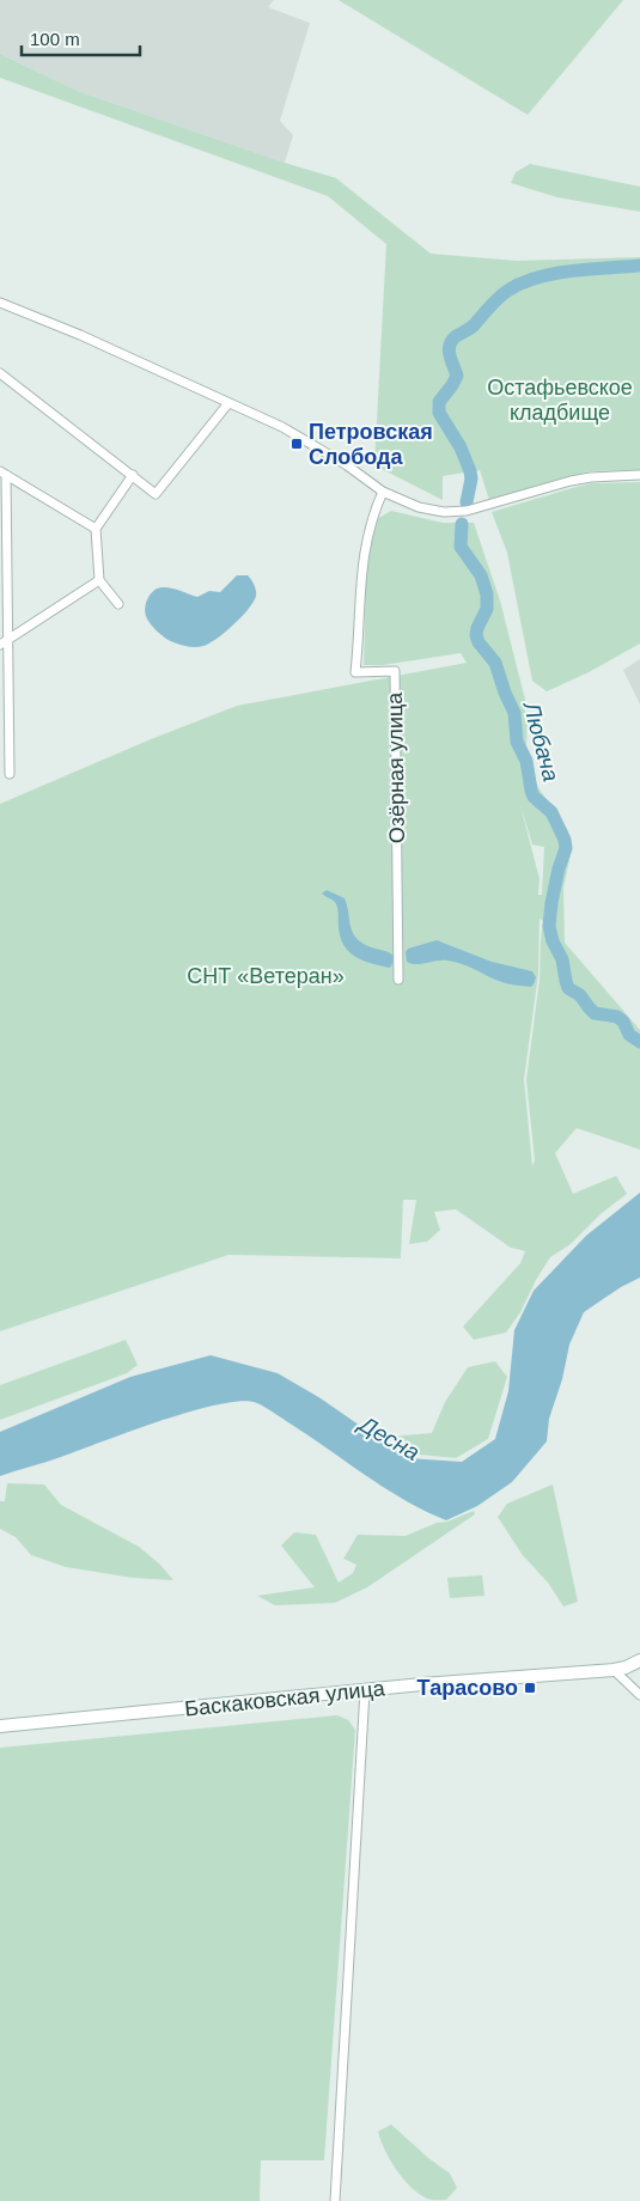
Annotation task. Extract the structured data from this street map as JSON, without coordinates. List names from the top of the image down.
{
  "streets": {
    "street": ["Озёрная улица", "Баскаковская улица"]
  },
  "water": ["Любача", "Десна"],
  "parks": ["Остафьевское кладбище", "СНТ «Ветеран»"],
  "places": {
    "transit": ["Петровская Слобода", "Тарасово"]
  },
  "scale_bar": "100 m"
}
